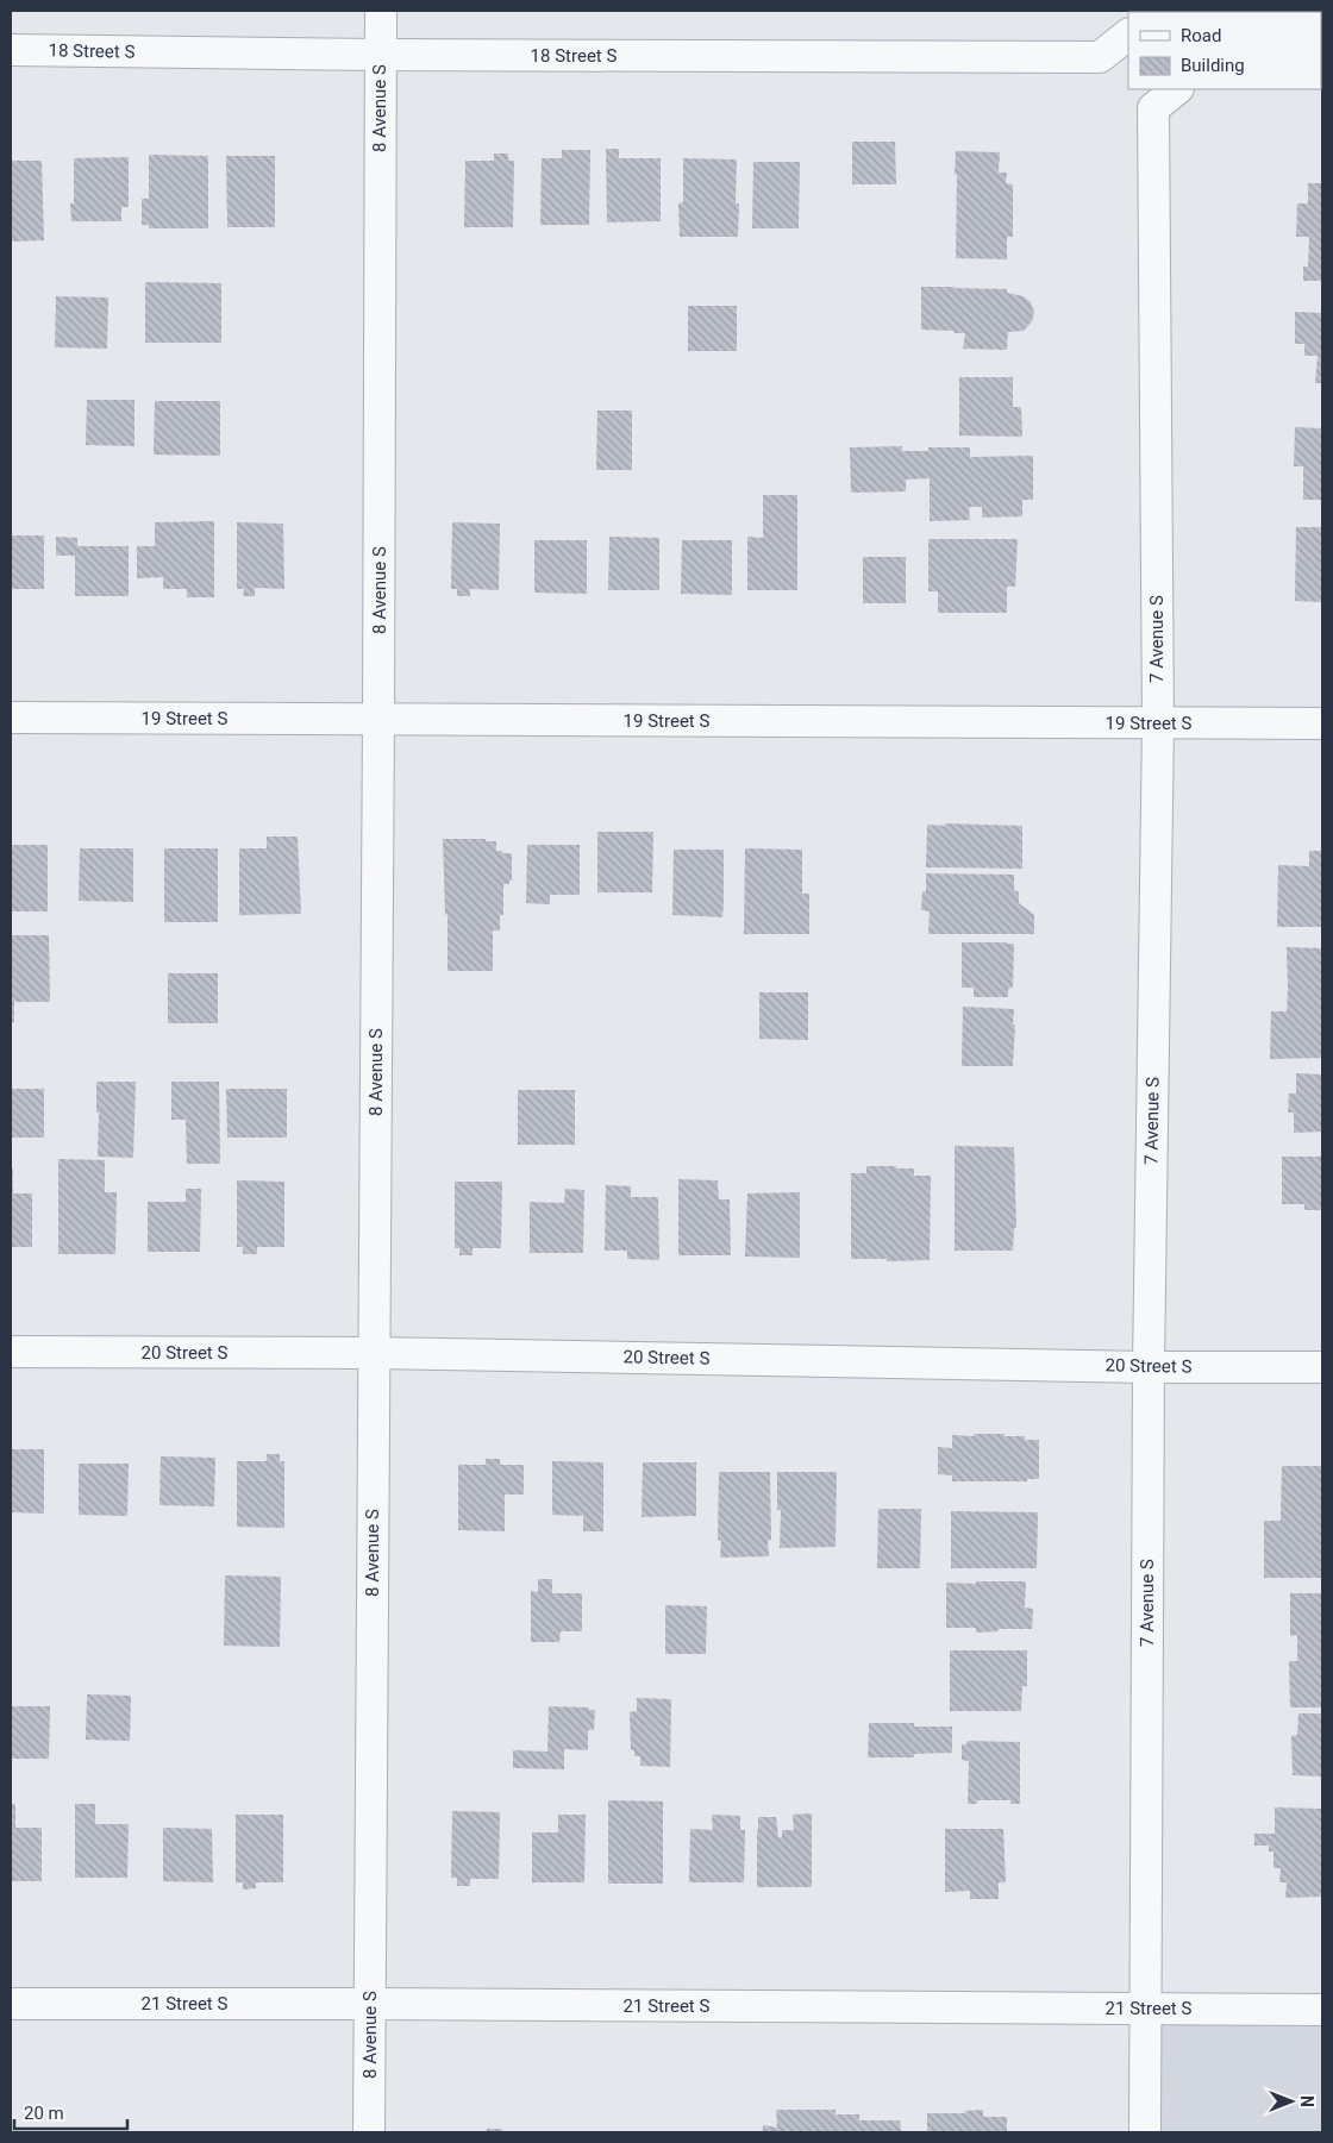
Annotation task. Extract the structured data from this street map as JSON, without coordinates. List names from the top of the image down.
{
  "streets": {
    "street": [
      "18 Street S",
      "8 Avenue S",
      "7 Avenue S",
      "19 Street S",
      "20 Street S",
      "21 Street S"
    ]
  },
  "crossings": [
    ["18 Street S", "8 Avenue S"],
    ["8 Avenue S", "19 Street S"],
    ["8 Avenue S", "20 Street S"],
    ["8 Avenue S", "21 Street S"],
    ["7 Avenue S", "19 Street S"],
    ["7 Avenue S", "20 Street S"],
    ["7 Avenue S", "21 Street S"]
  ],
  "legend": ["Road", "Building"],
  "scale_bar": "20 m",
  "north": "right"
}
